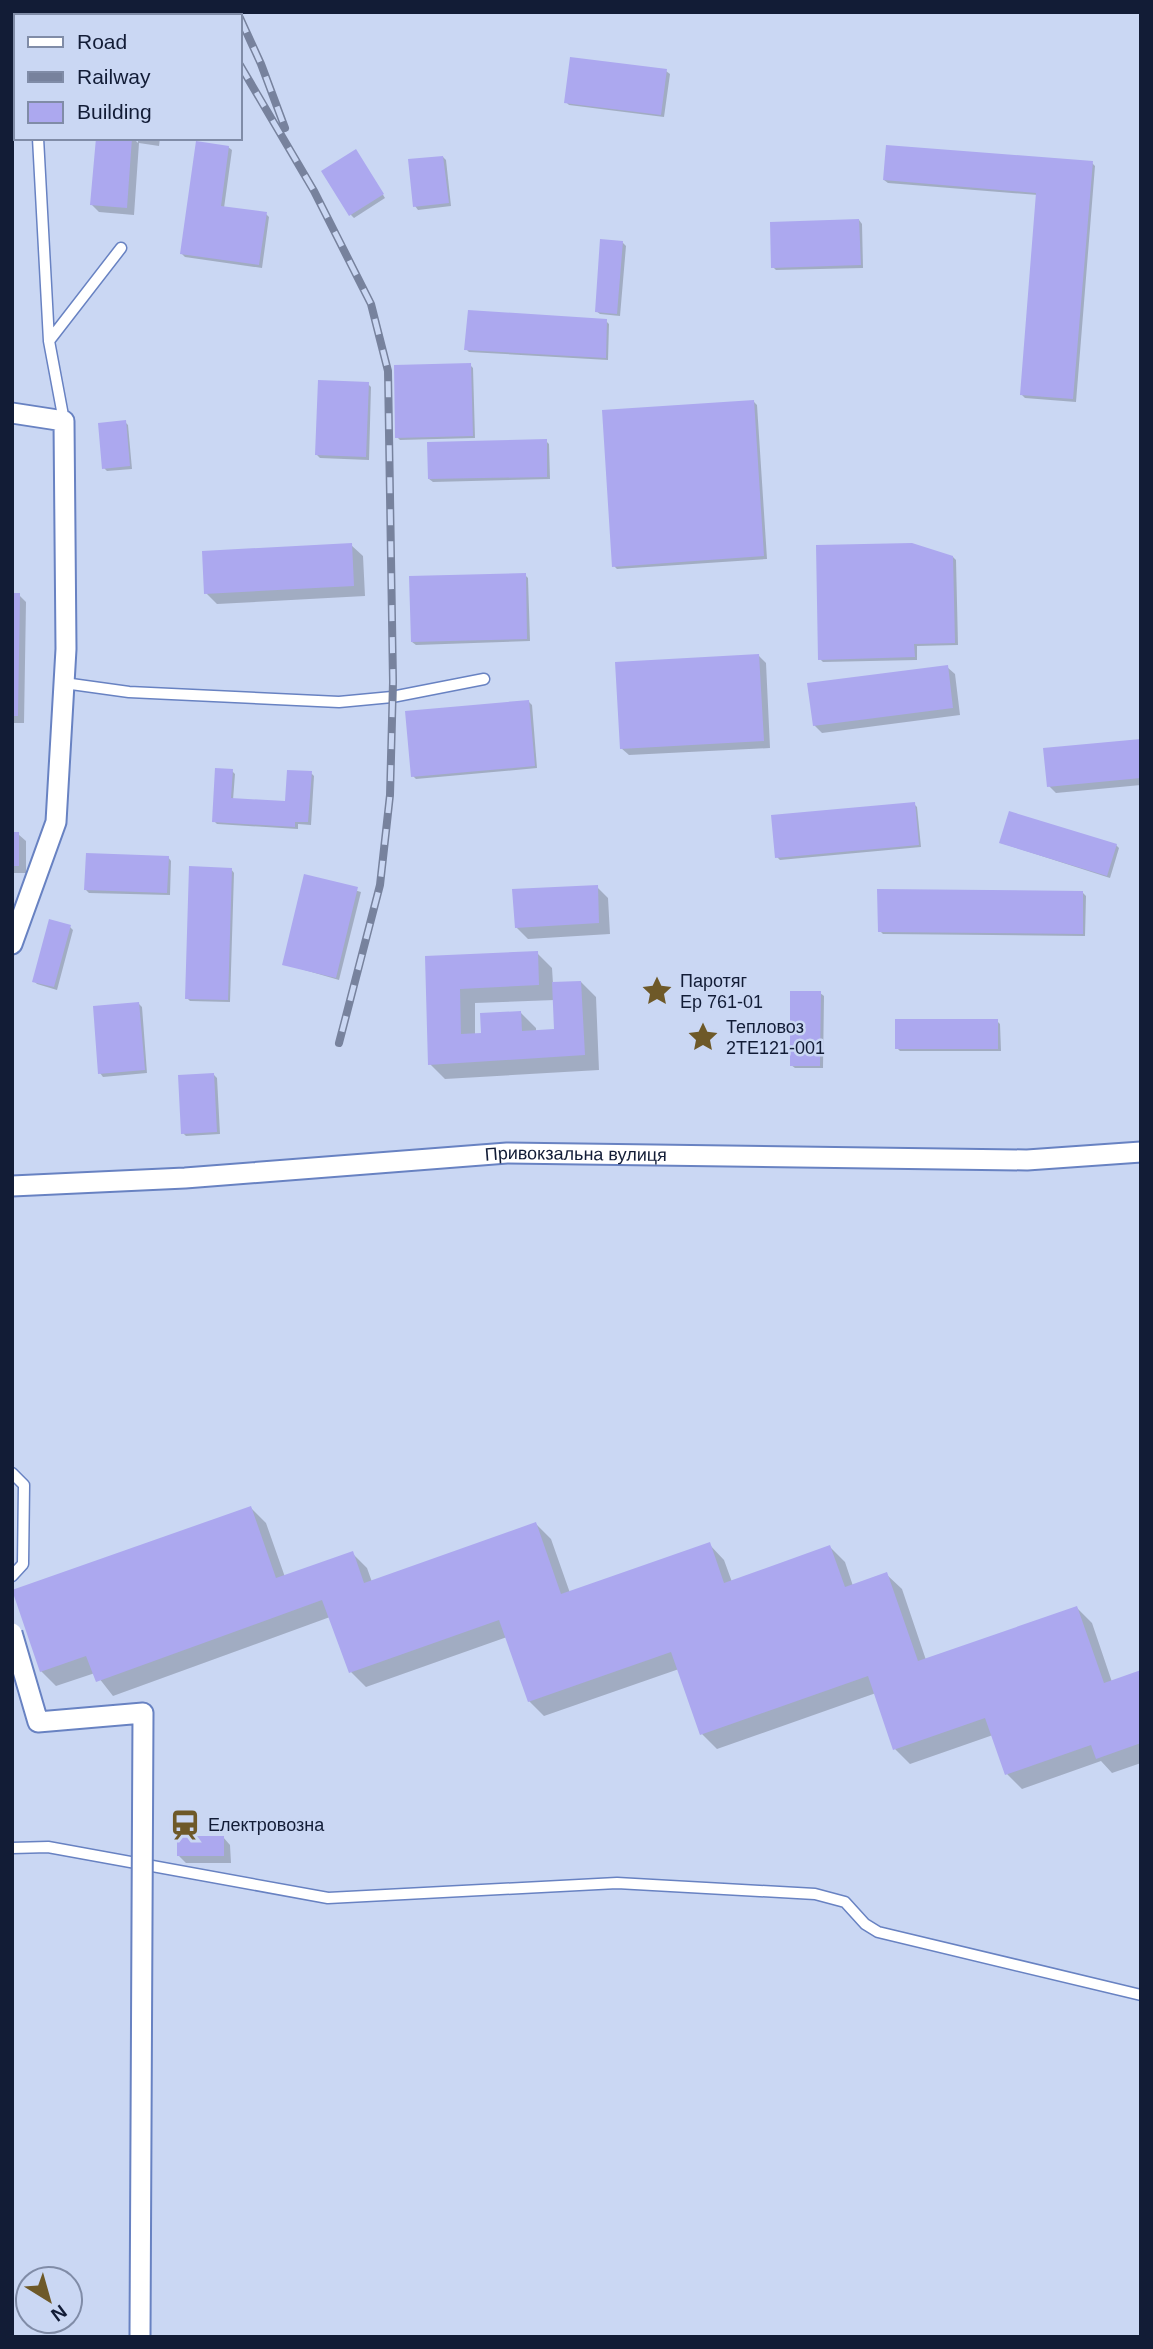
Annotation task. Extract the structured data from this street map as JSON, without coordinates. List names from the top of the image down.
{
  "streets": {
    "street": ["Привокзальна вулиця"]
  },
  "places": {
    "place": ["Паротяг Ер 761-01", "Тепловоз 2ТЕ121-001"],
    "station": ["Електровозна"]
  },
  "legend": ["Road", "Railway", "Building"],
  "north": "bottom right"
}
